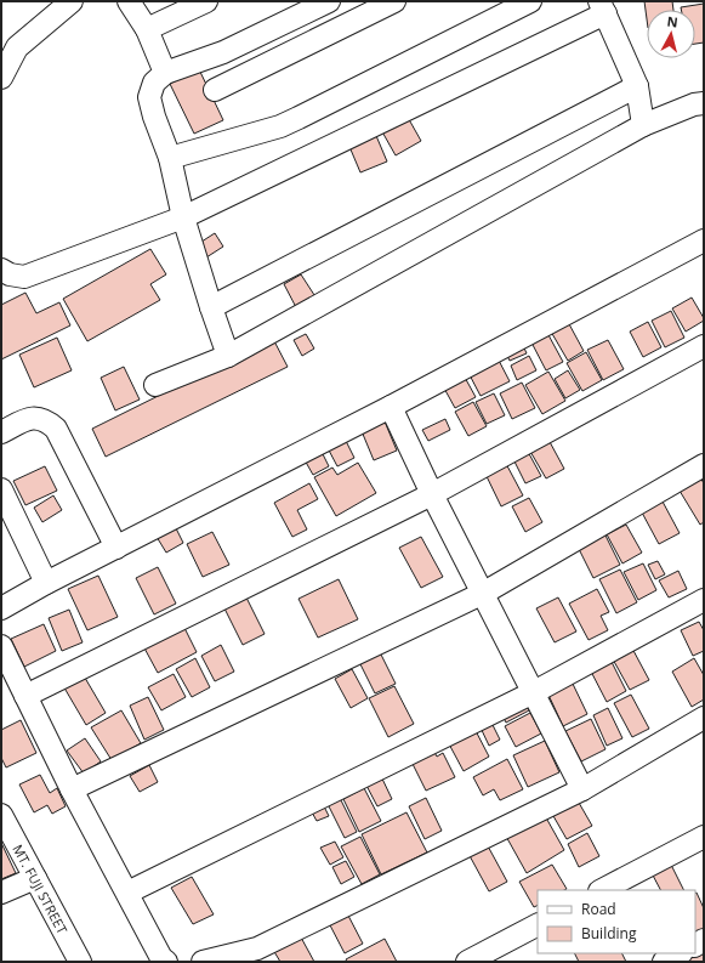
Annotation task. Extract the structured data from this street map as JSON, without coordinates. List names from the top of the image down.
{
  "streets": {
    "street": ["MT. FUJI STREET"]
  },
  "legend": ["Road", "Building"],
  "north": "top"
}
